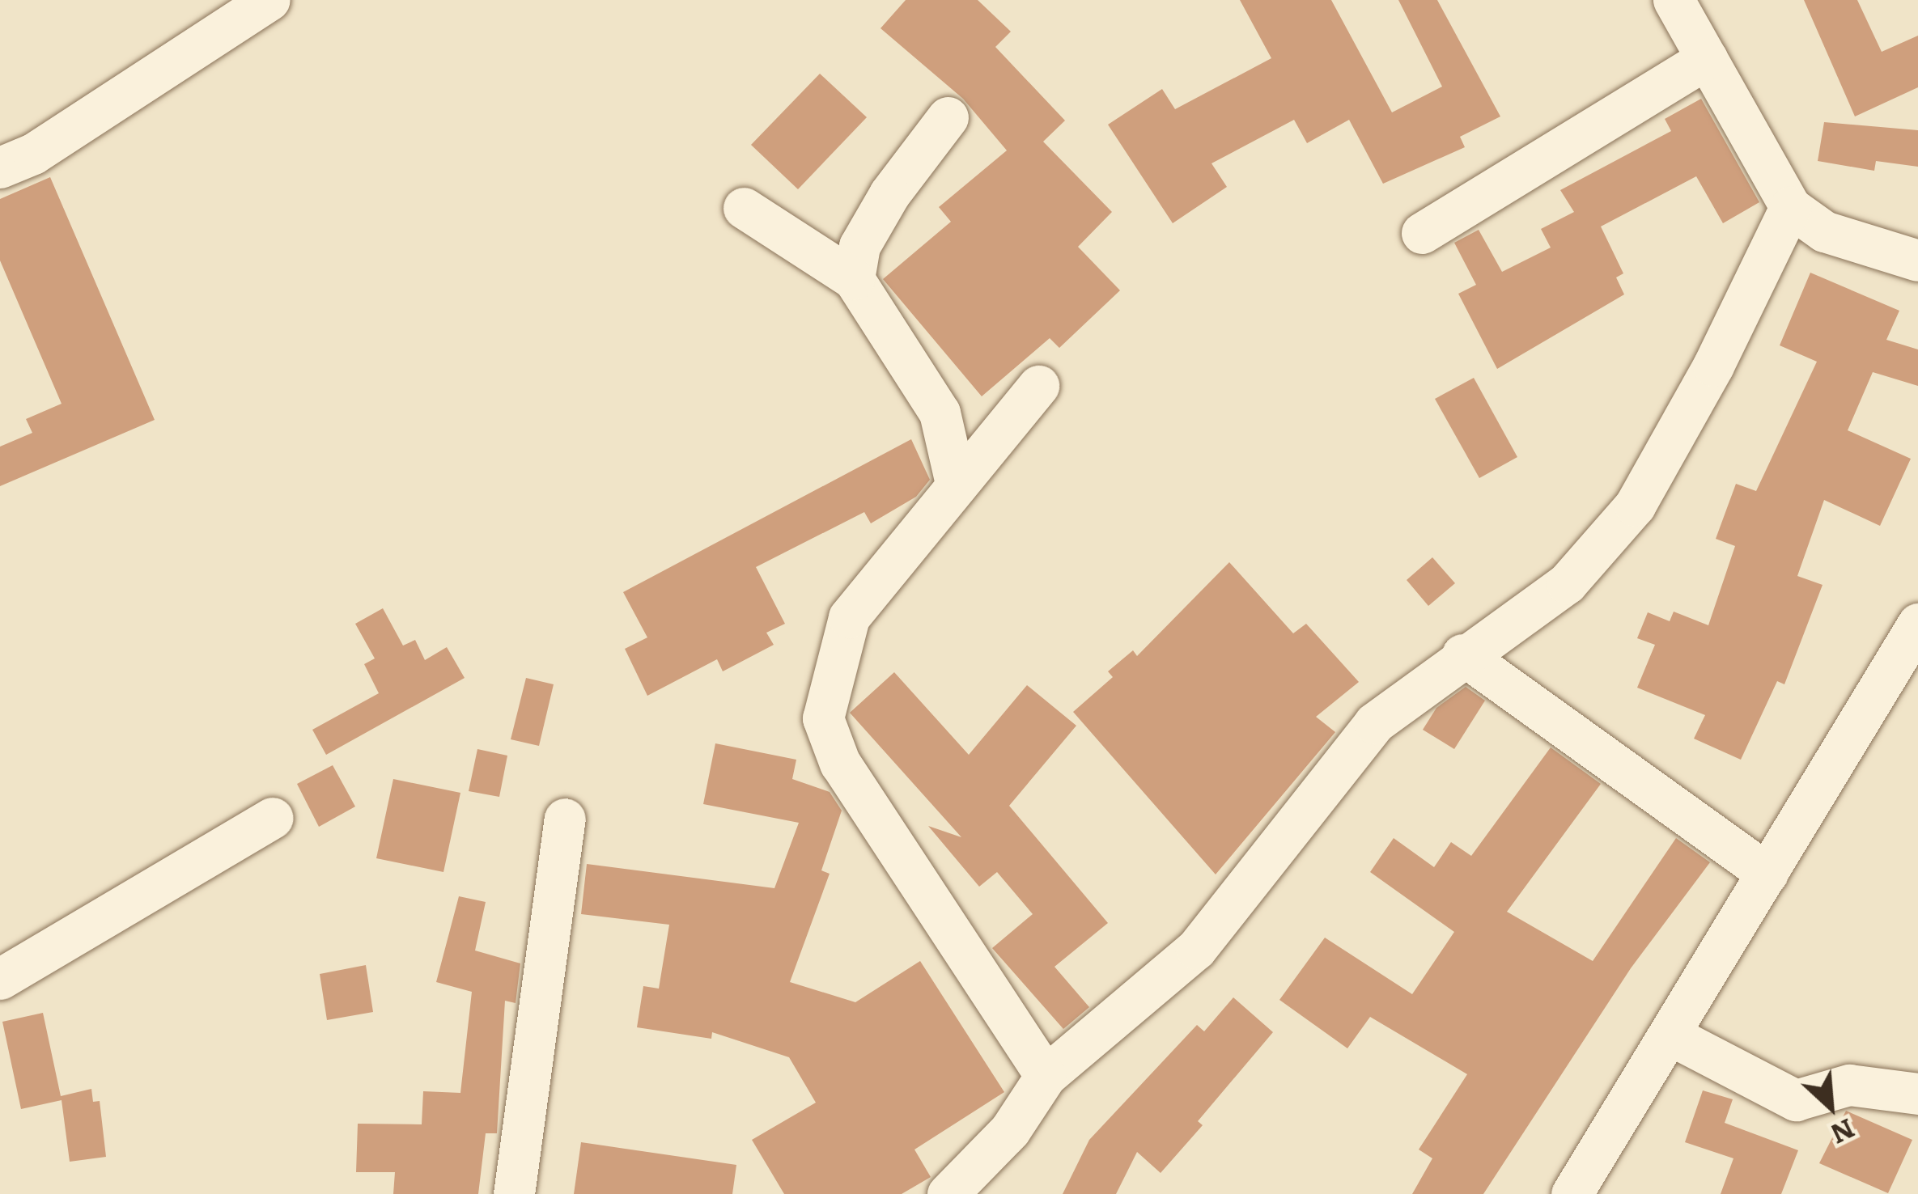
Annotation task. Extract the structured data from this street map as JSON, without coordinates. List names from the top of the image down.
{
  "north": "bottom right"
}
